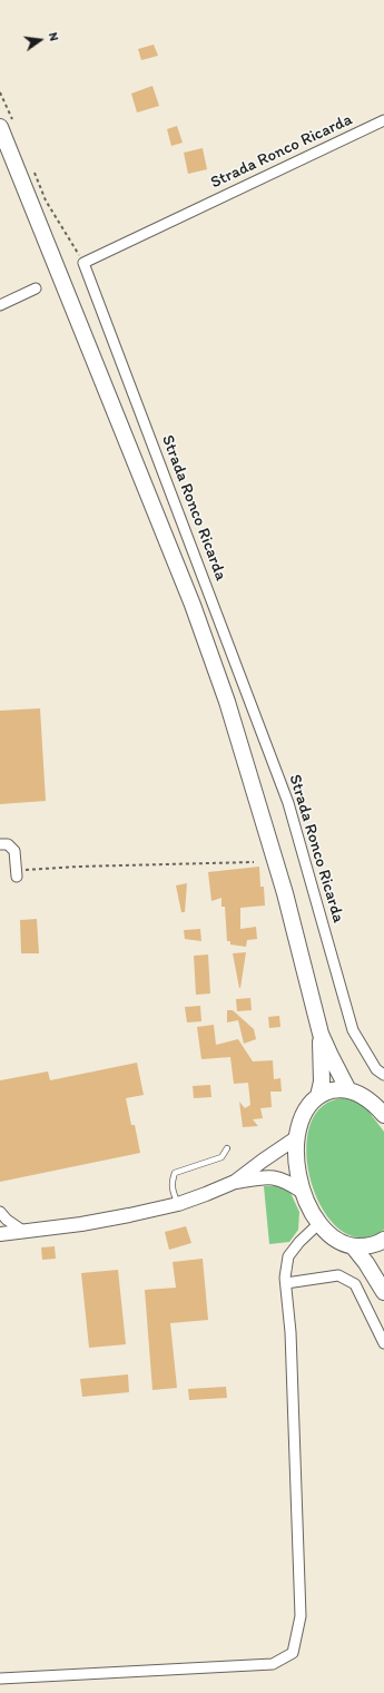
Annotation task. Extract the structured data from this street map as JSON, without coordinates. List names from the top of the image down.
{
  "streets": {
    "street": ["Strada Ronco Ricarda"]
  },
  "north": "right"
}
